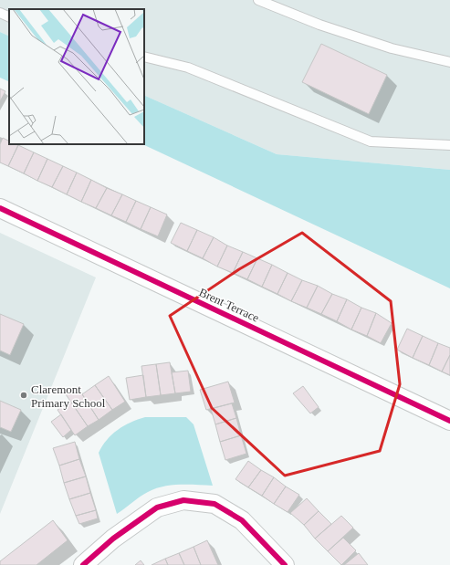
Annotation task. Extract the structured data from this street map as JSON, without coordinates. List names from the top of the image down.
{
  "streets": {
    "street": ["Brent Terrace"]
  },
  "places": ["Claremont Primary School"]
}
